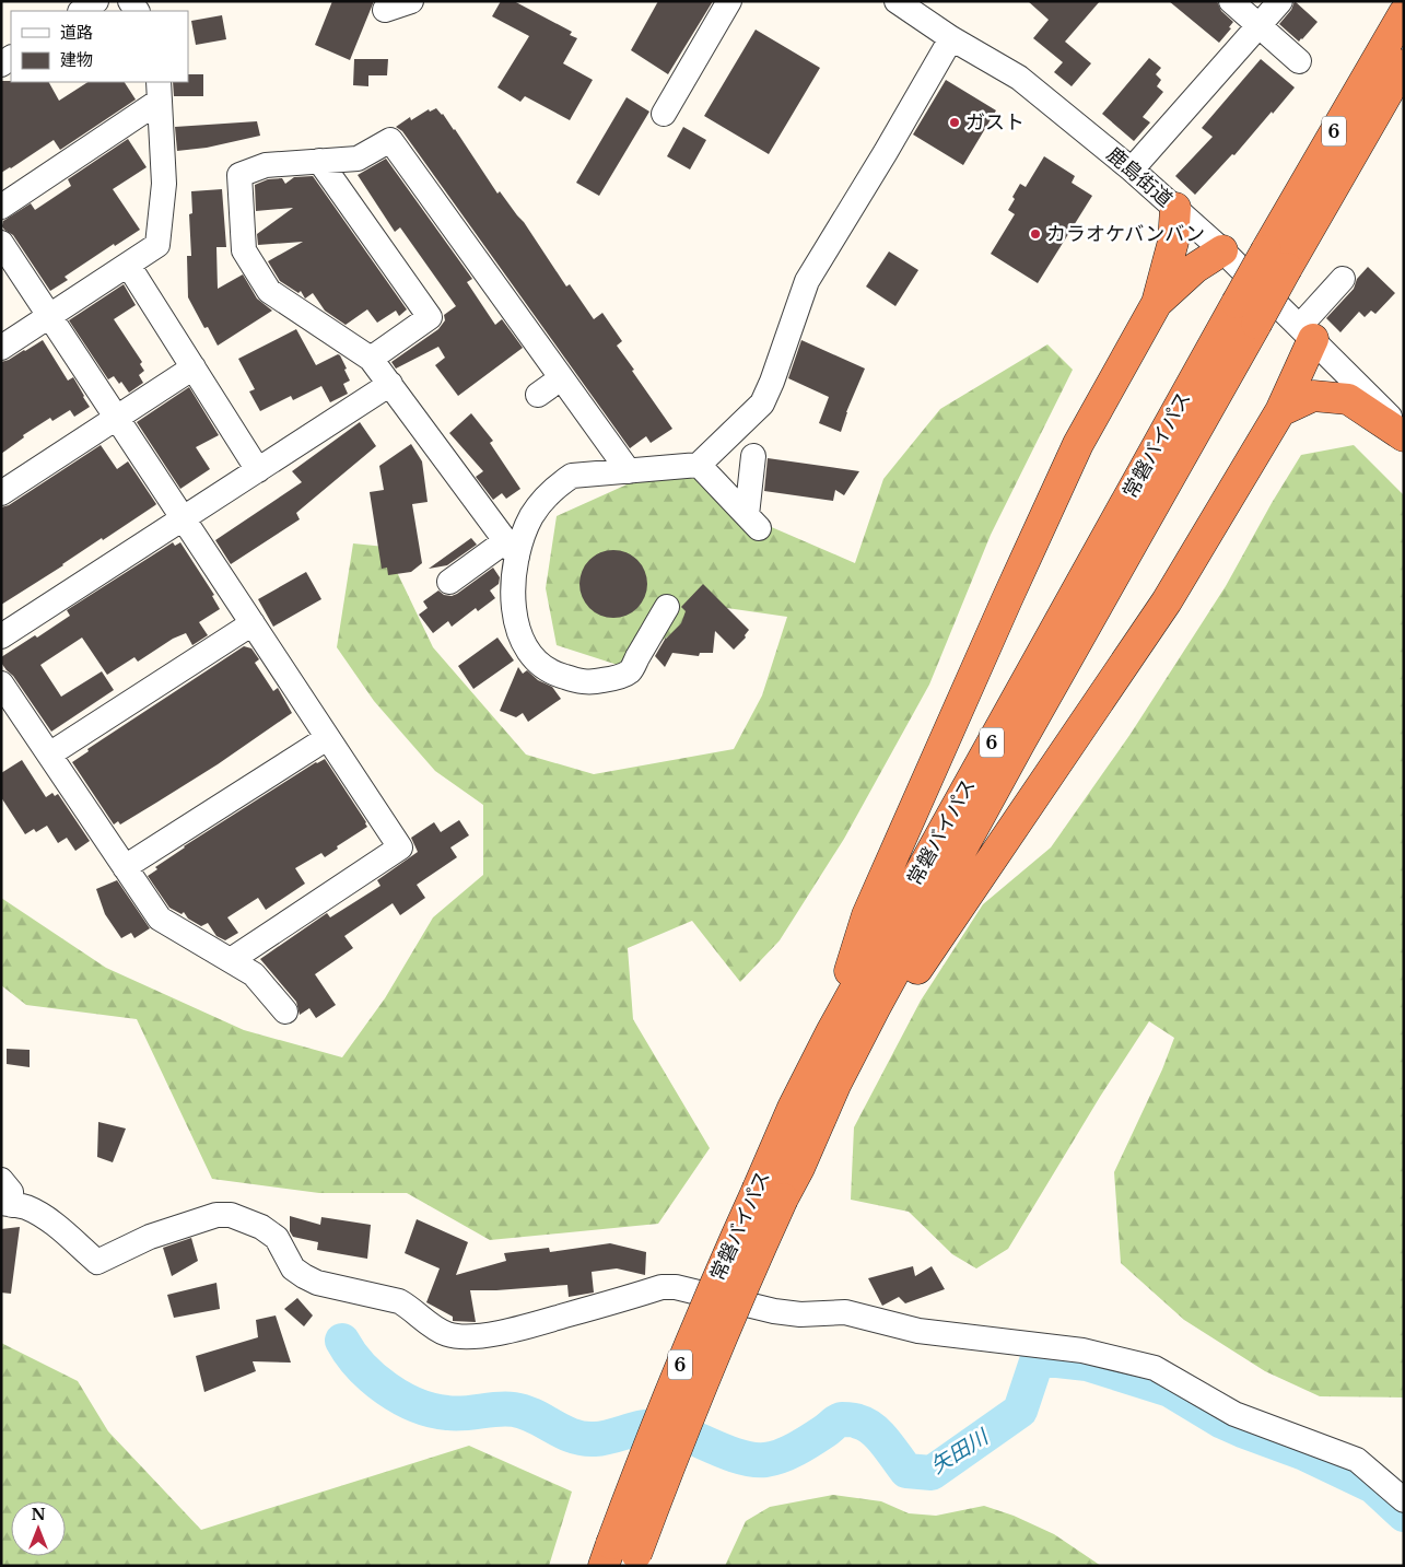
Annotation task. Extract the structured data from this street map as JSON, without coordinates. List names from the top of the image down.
{
  "streets": {
    "highway": ["6", "常磐バイパス"],
    "street": ["鹿島街道"]
  },
  "water": ["矢田川"],
  "places": ["ガスト", "カラオケバンバン"],
  "legend": ["道路", "建物"],
  "north": "top"
}
